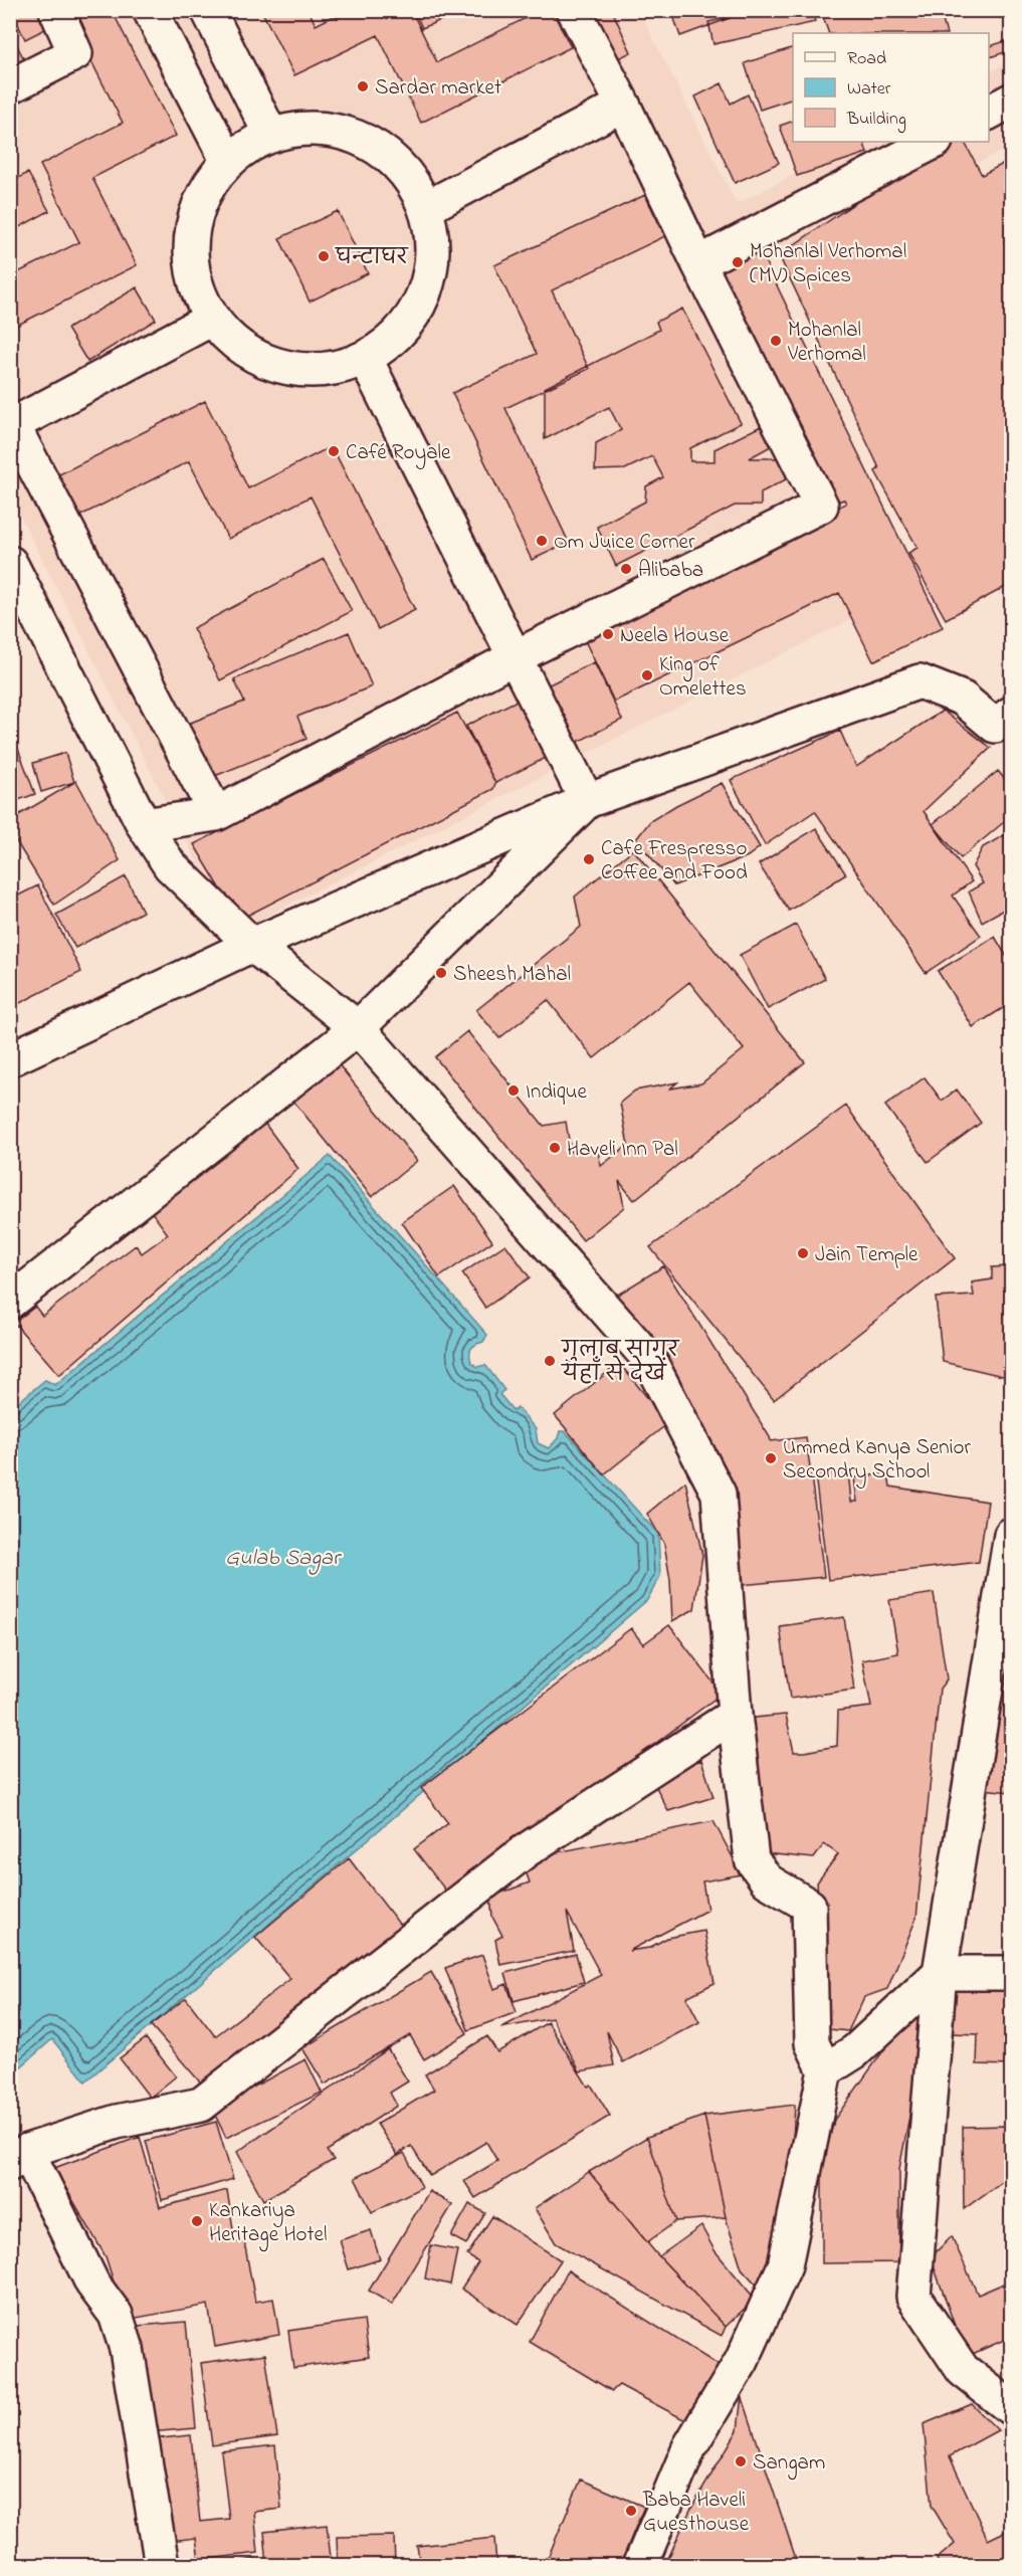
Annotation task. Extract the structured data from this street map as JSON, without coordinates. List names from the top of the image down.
{
  "water": ["Gulab Sagar"],
  "places": [
    "Sardar market",
    "घन्टाघर",
    "Mohanlal Verhomal (MV) Spices",
    "Mohanlal Verhomal",
    "Café Royale",
    "Om Juice Corner",
    "Alibaba",
    "Neela House",
    "King of Omelettes",
    "Cafe Frespresso Coffee and Food",
    "Sheesh Mahal",
    "Indique",
    "Haveli Inn Pal",
    "Jain Temple",
    "गुलाब सागर यहाँ से देखें",
    "Ummed Kanya Senior Secondry School",
    "Kankariya Heritage Hotel",
    "Sangam",
    "Baba Haveli Guesthouse"
  ],
  "legend": ["Road", "Water", "Building"]
}
